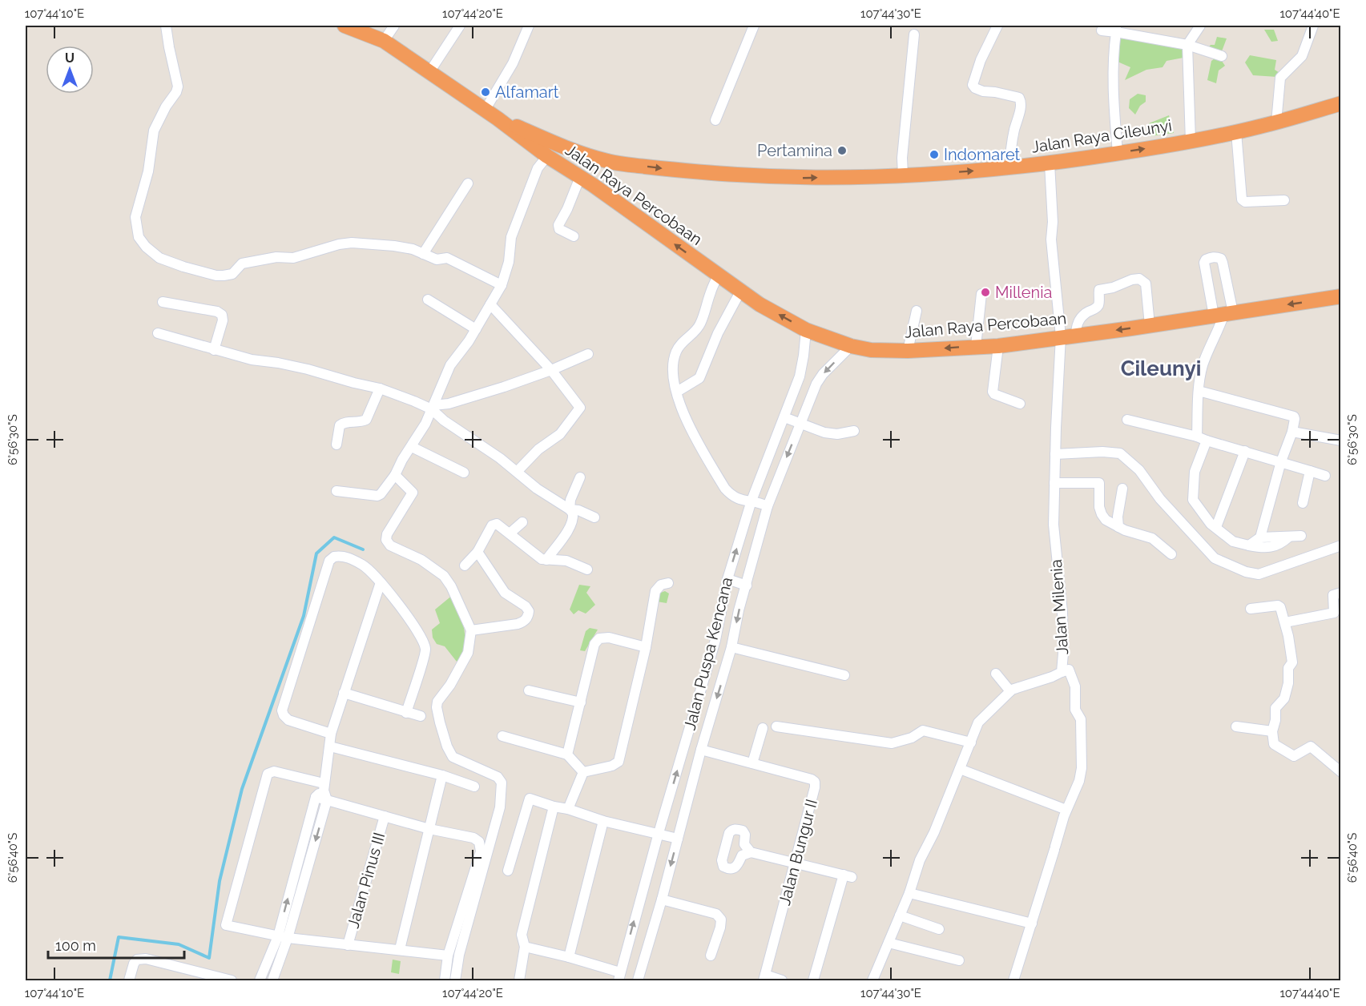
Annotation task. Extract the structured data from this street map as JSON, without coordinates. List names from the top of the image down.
{
  "streets": {
    "highway": ["Jalan Raya Cileunyi", "Jalan Raya Percobaan"],
    "street": [
      "Jalan Milenia",
      "Jalan Puspa Kencana",
      "Jalan Bungur II",
      "Jalan Pinus III"
    ]
  },
  "crossings": [
    ["Jalan Raya Cileunyi", "Jalan Raya Percobaan"],
    ["Jalan Raya Cileunyi", "Jalan Milenia"],
    ["Jalan Raya Percobaan", "Jalan Milenia"],
    ["Jalan Raya Percobaan", "Jalan Puspa Kencana"],
    ["Jalan Puspa Kencana", "Jalan Bungur II"]
  ],
  "one_way": ["Jalan Raya Cileunyi", "Jalan Raya Percobaan"],
  "districts": ["Cileunyi"],
  "places": [
    "Alfamart",
    "Pertamina",
    "Indomaret",
    "Millenia"
  ],
  "scale_bar": "100 m",
  "north": "top",
  "coordinates": [
    "107°44'10\"E",
    "107°44'20\"E",
    "107°44'30\"E",
    "107°44'40\"E",
    "6°56'30\"S",
    "6°56'40\"S"
  ]
}
